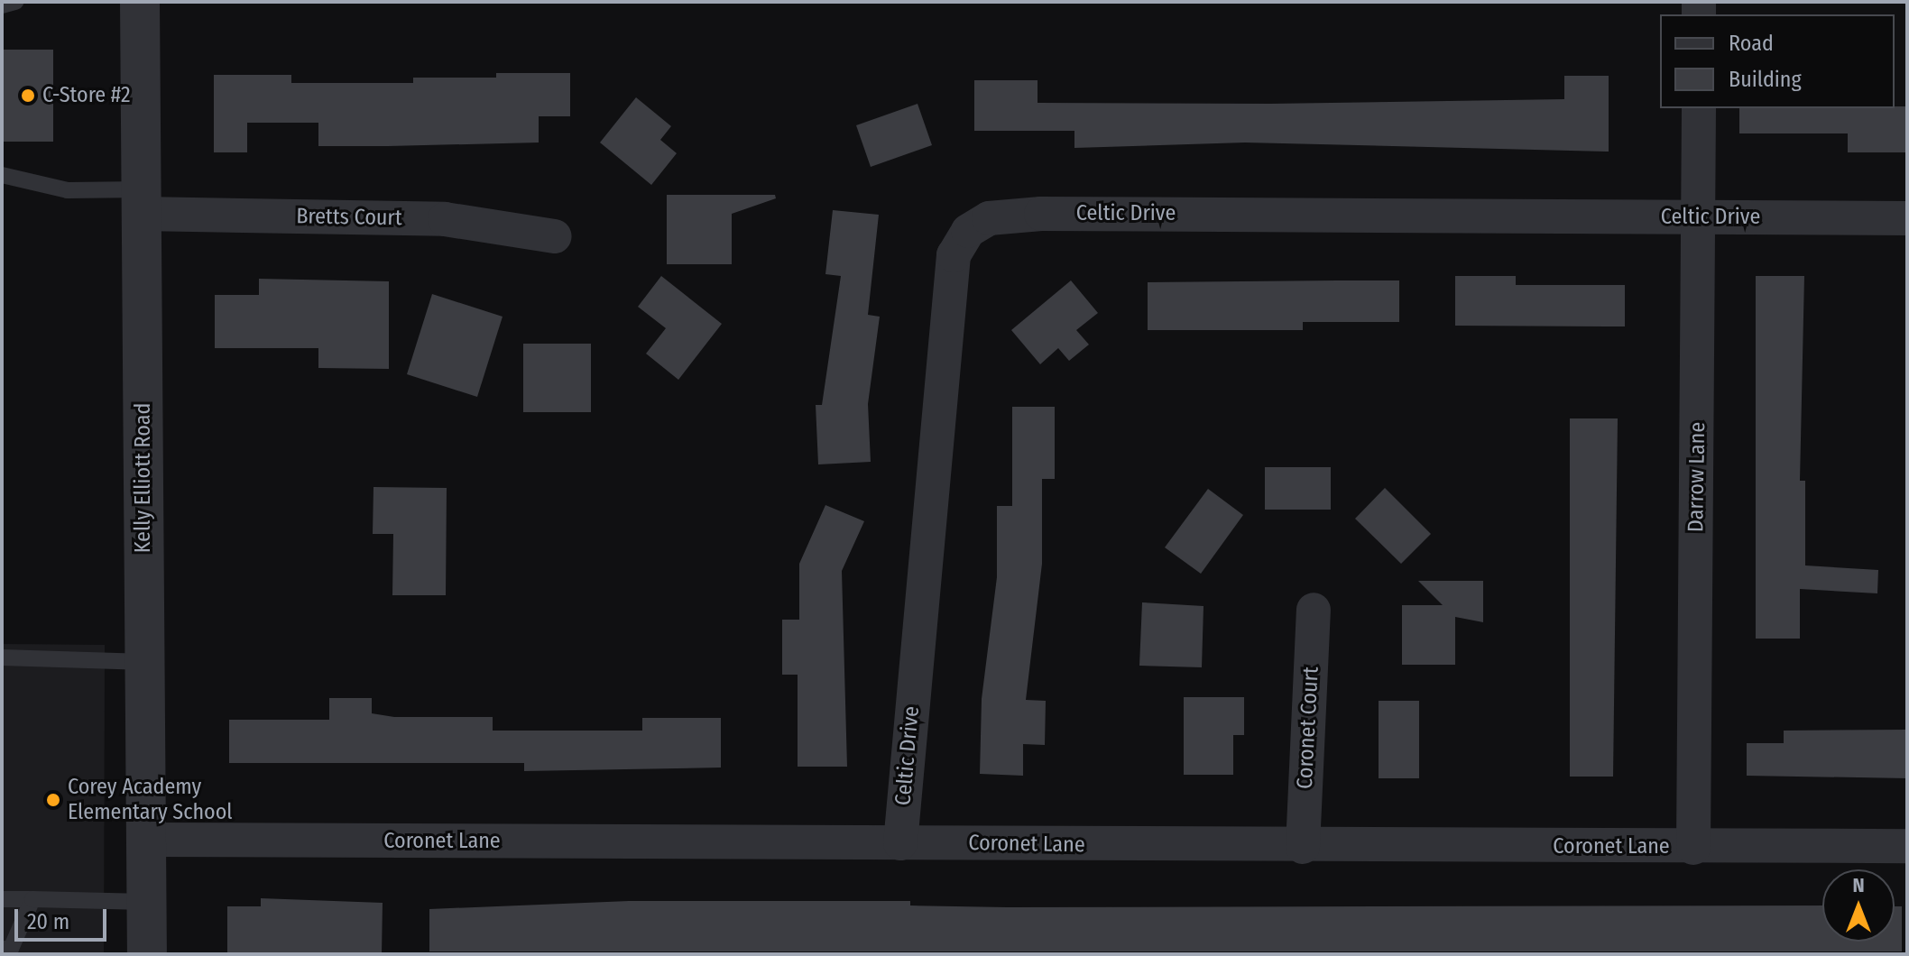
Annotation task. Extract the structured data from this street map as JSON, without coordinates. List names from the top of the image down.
{
  "streets": {
    "street": [
      "Celtic Drive",
      "Bretts Court",
      "Darrow Lane",
      "Kelly Elliott Road",
      "Coronet Court",
      "Coronet Lane"
    ]
  },
  "crossings": [
    ["Celtic Drive", "Darrow Lane"],
    ["Celtic Drive", "Coronet Lane"],
    ["Bretts Court", "Kelly Elliott Road"],
    ["Darrow Lane", "Coronet Lane"],
    ["Kelly Elliott Road", "Coronet Lane"],
    ["Coronet Court", "Coronet Lane"]
  ],
  "places": ["C-Store #2", "Corey Academy Elementary School"],
  "legend": ["Road", "Building"],
  "scale_bar": "20 m",
  "north": "top"
}
